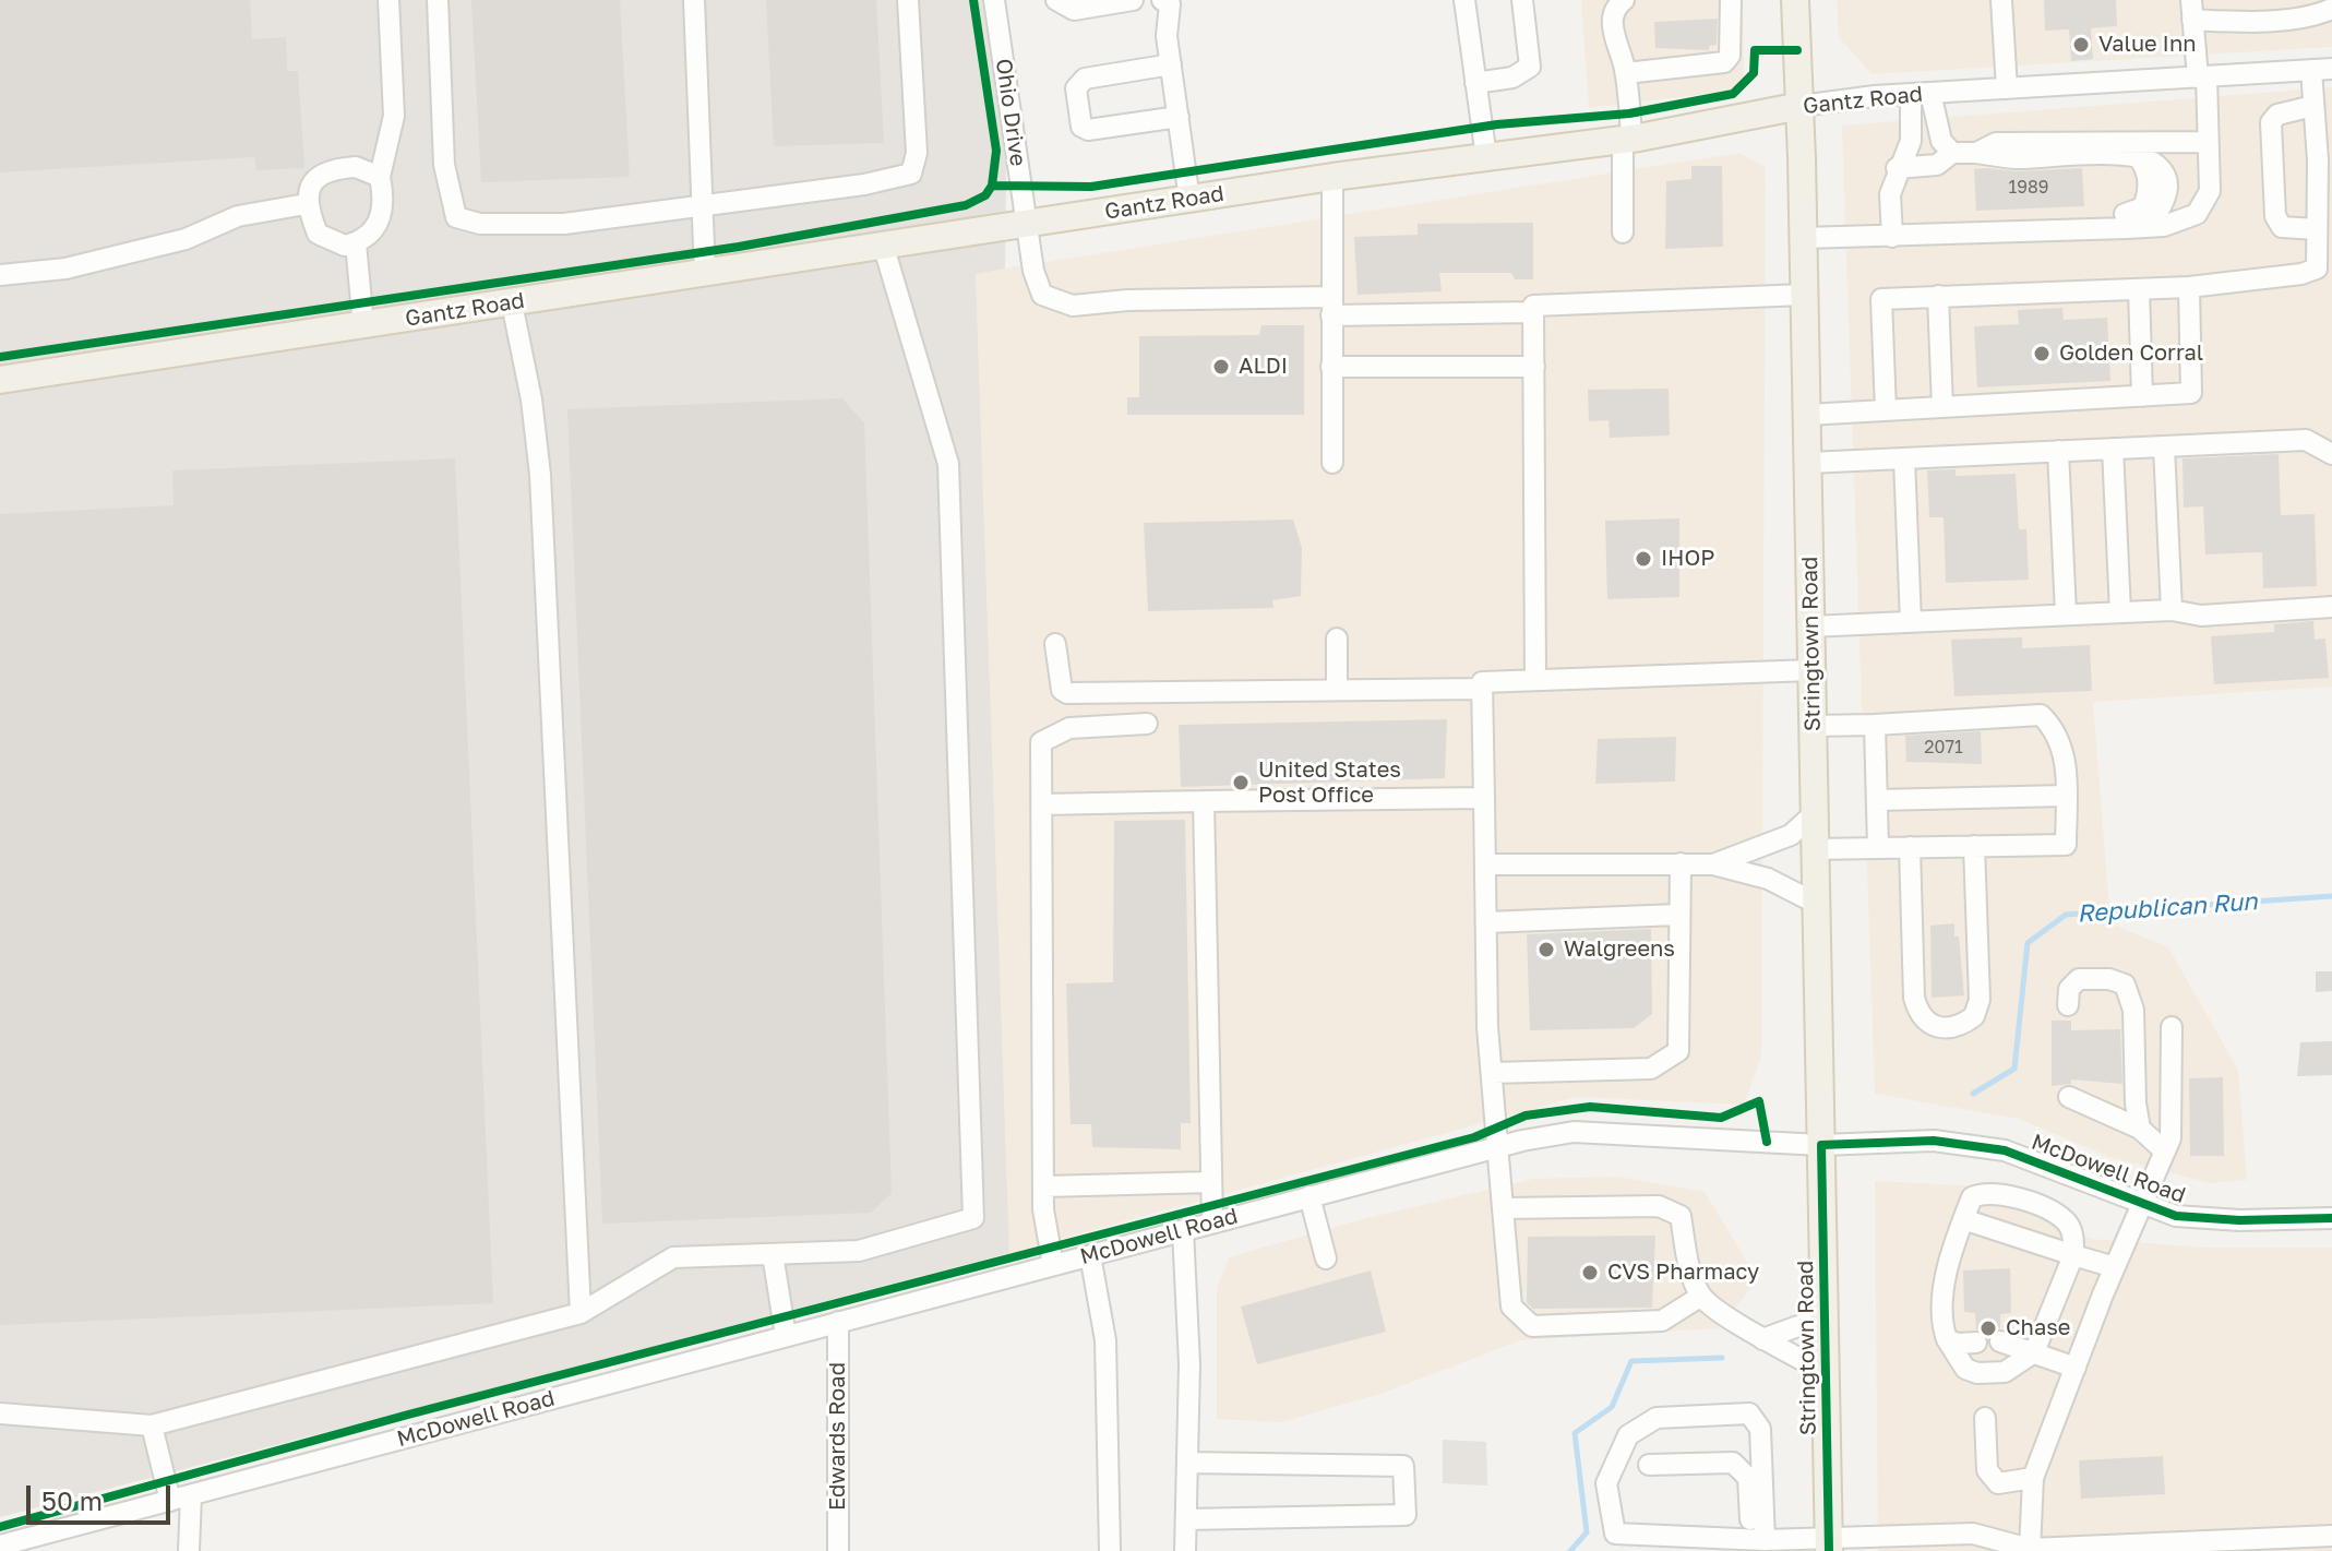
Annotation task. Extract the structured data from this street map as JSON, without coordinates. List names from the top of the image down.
{
  "streets": {
    "main road": ["Gantz Road", "Stringtown Road"],
    "street": ["Ohio Drive", "McDowell Road", "Edwards Road"]
  },
  "crossings": [
    ["Gantz Road", "Ohio Drive"],
    ["Gantz Road", "Stringtown Road"],
    ["Stringtown Road", "McDowell Road"],
    ["McDowell Road", "Edwards Road"]
  ],
  "water": ["Republican Run"],
  "places": [
    "Value Inn",
    "Golden Corral",
    "ALDI",
    "IHOP",
    "United States Post Office",
    "Walgreens",
    "CVS Pharmacy",
    "Chase"
  ],
  "house_numbers": ["1989", "2071"],
  "scale_bar": "50 m"
}
